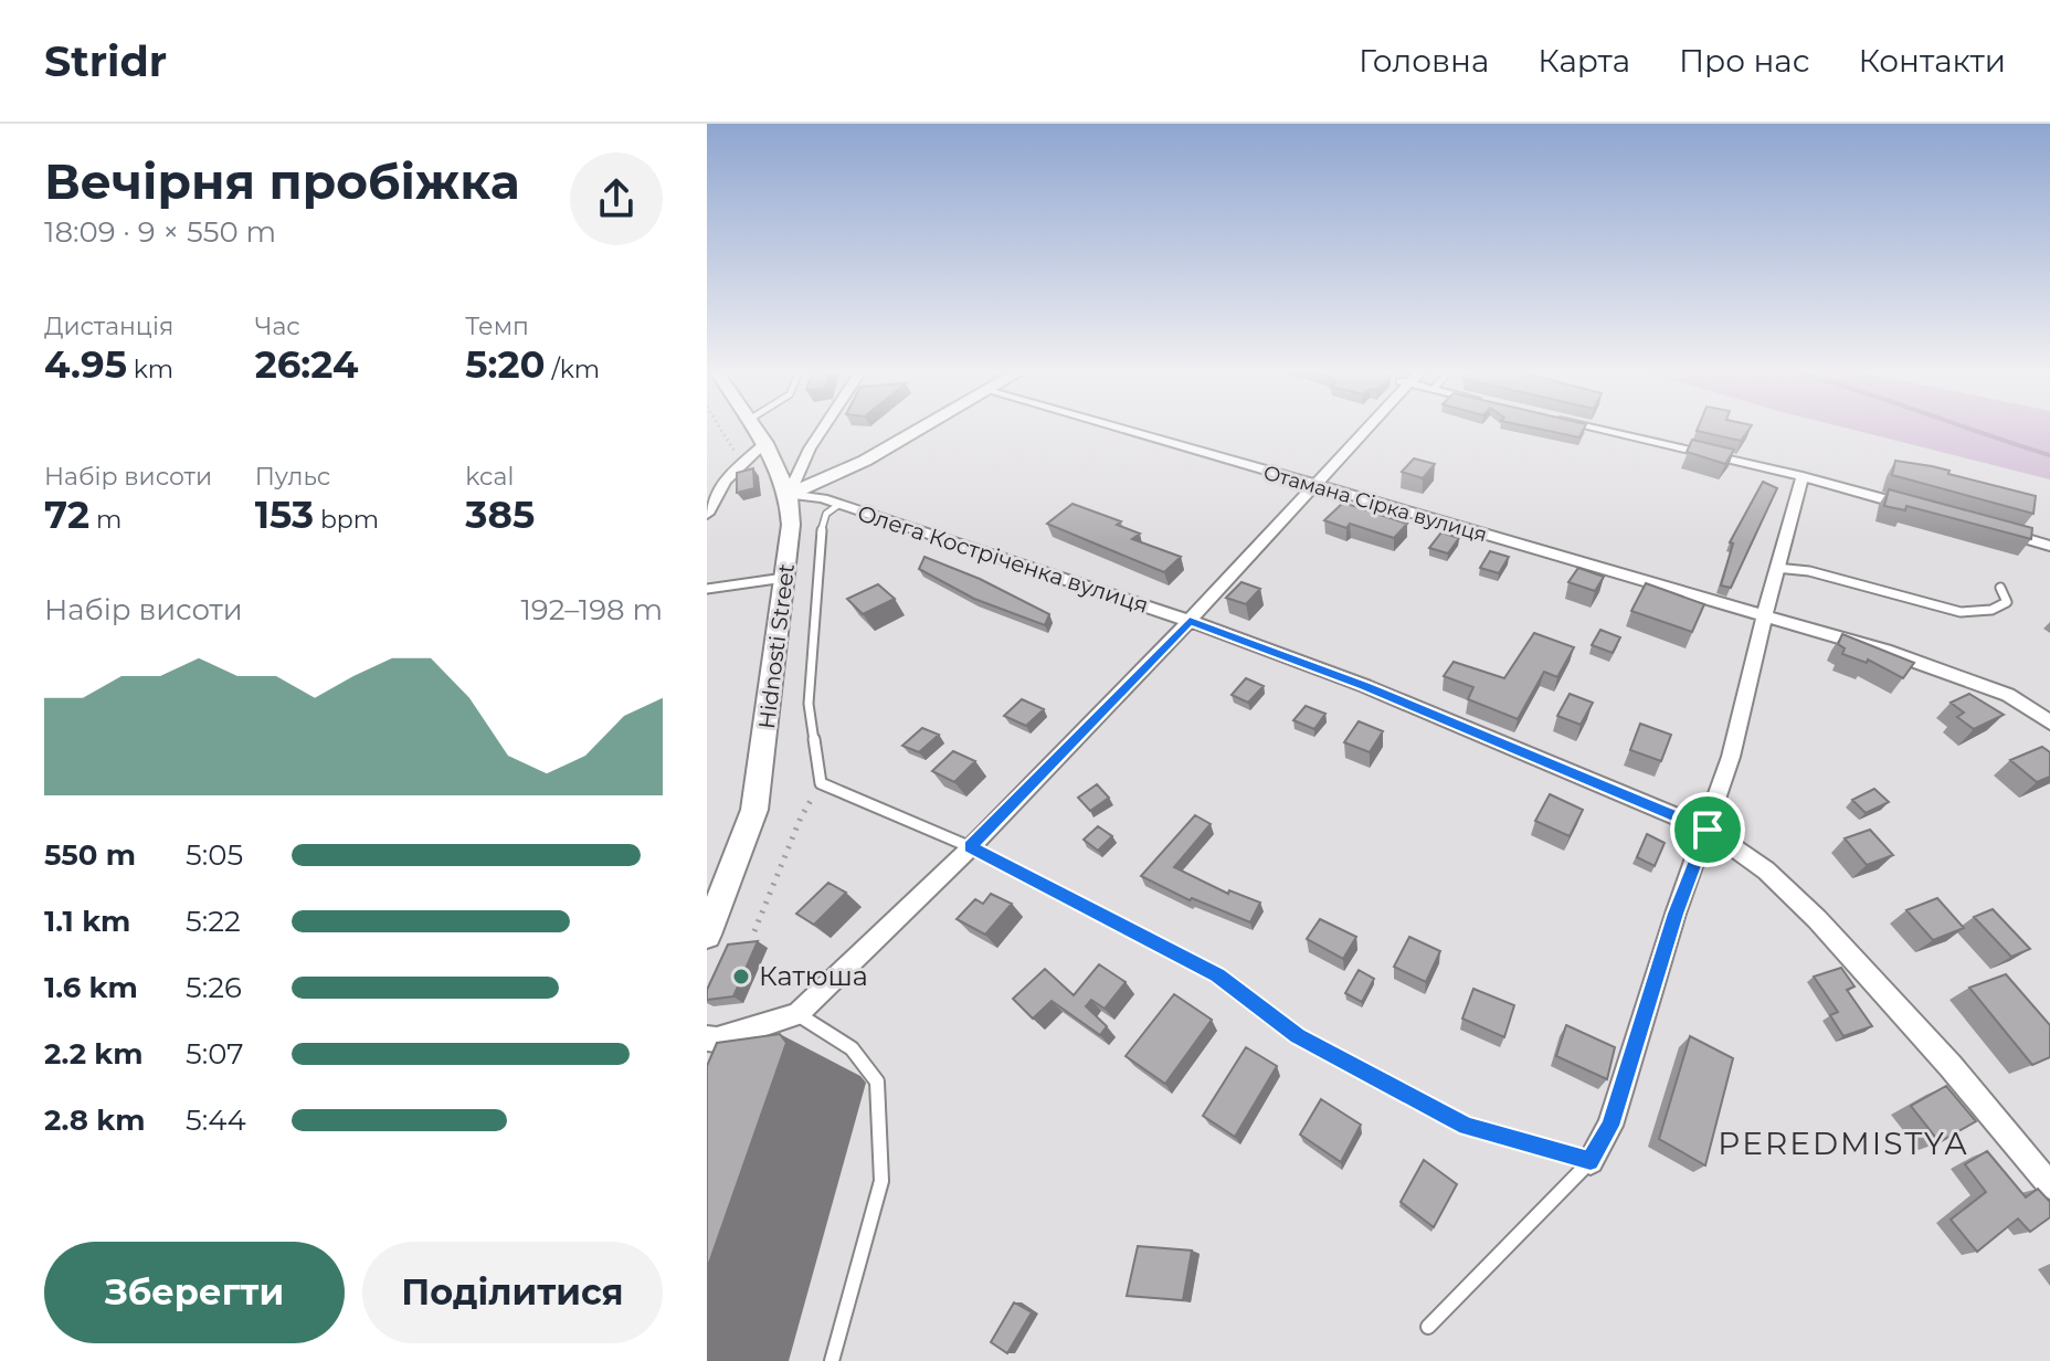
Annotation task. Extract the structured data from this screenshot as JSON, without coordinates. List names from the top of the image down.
{
  "streets": {
    "main road": ["Hidnosti Street"],
    "street": ["Отамана Сірка вулиця", "Олега Костріченка вулиця"]
  },
  "crossings": [
    ["Олега Костріченка вулиця", "Hidnosti Street"]
  ],
  "districts": ["PEREDMISTYA"],
  "places": ["Катюша"],
  "page": {
    "header": "Stridr",
    "nav": [
      "Головна",
      "Карта",
      "Про нас",
      "Контакти"
    ],
    "heading": ["Вечірня пробіжка", "18:09 · 9 × 550 m"],
    "stats": [
      ["Дистанція", "4.95 km"],
      ["Час", "26:24"],
      ["Темп", "5:20 /km"],
      ["Набір висоти", "72 m"],
      ["Пульс", "153 bpm"],
      ["kcal", "385"]
    ],
    "chart": ["Набір висоти", "192–198 m"],
    "list": [
      {
        "name": "550 m",
        "note": "5:05"
      },
      {
        "name": "1.1 km",
        "note": "5:22"
      },
      {
        "name": "1.6 km",
        "note": "5:26"
      },
      {
        "name": "2.2 km",
        "note": "5:07"
      },
      {
        "name": "2.8 km",
        "note": "5:44"
      }
    ],
    "buttons": ["Зберегти", "Поділитися"]
  }
}
